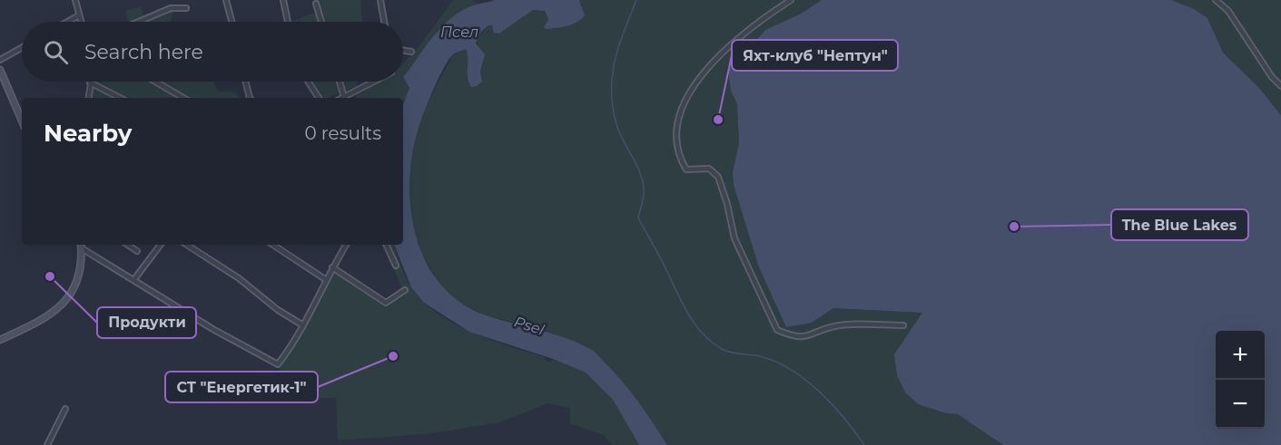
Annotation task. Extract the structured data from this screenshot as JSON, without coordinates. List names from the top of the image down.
{
  "water": ["Псел", "Psel"],
  "places": [
    "Яхт-клуб \"Нептун\"",
    "The Blue Lakes",
    "Продукти",
    "СТ \"Енергетик-1\""
  ],
  "page": {
    "search": "Search here",
    "heading": ["Nearby", "0 results"],
    "map_buttons": ["+", "−"]
  }
}
